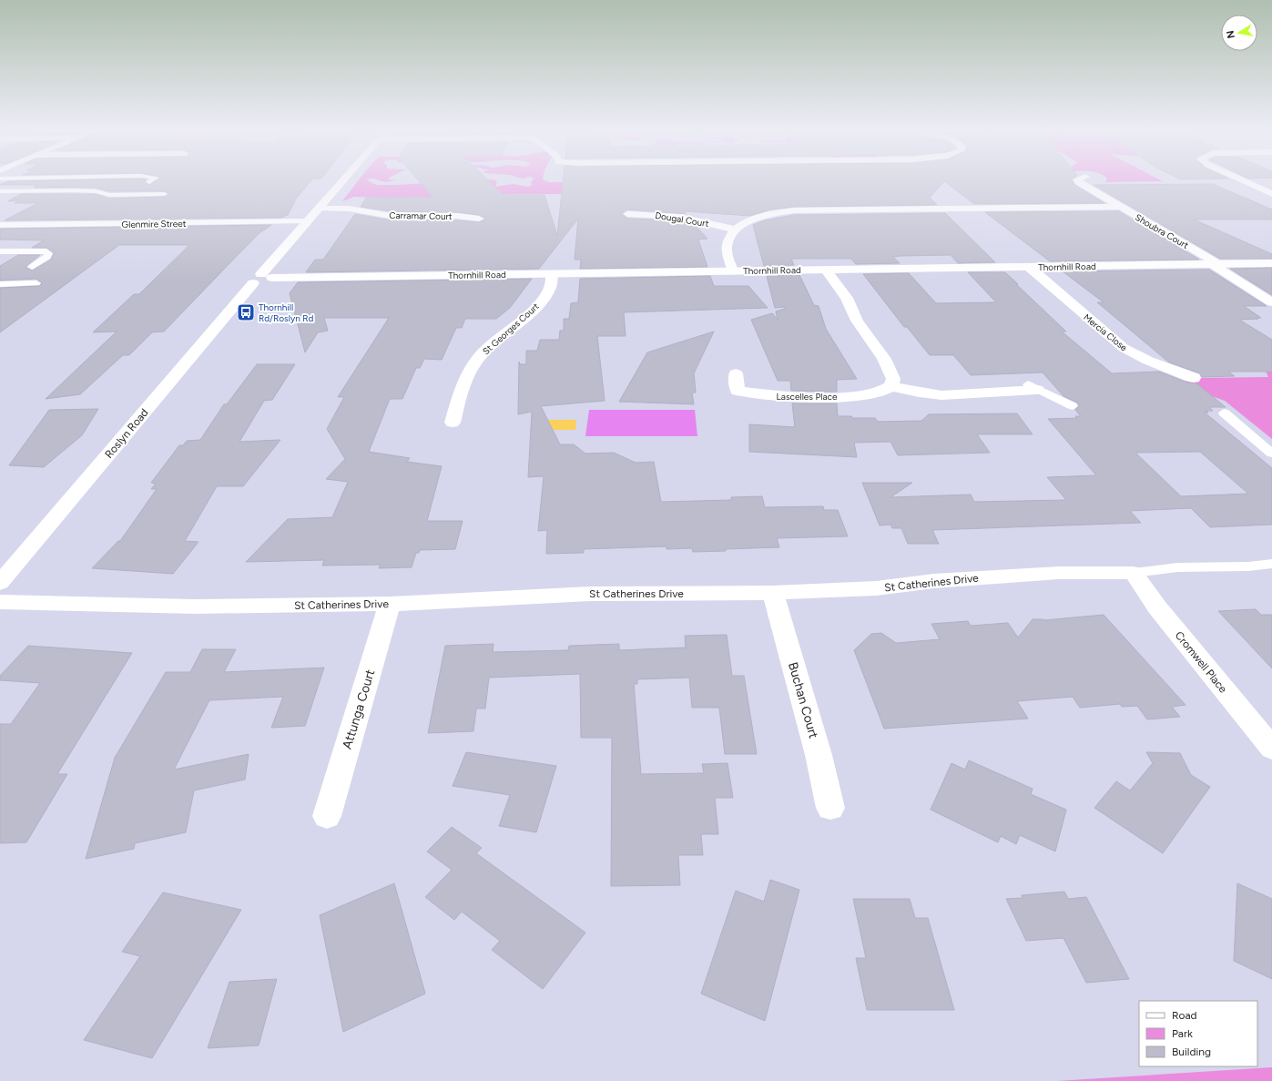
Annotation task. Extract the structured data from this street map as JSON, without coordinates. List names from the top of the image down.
{
  "streets": {
    "street": [
      "Carramar Court",
      "Dougal Court",
      "Glenmire Street",
      "Shoubra Court",
      "Thornhill Road",
      "St Georges Court",
      "Mercia Close",
      "Lascelles Place",
      "Roslyn Road",
      "St Catherines Drive",
      "Cromwell Place",
      "Buchan Court",
      "Attunga Court"
    ]
  },
  "crossings": [
    ["Carramar Court", "Roslyn Road"],
    ["Glenmire Street", "Roslyn Road"],
    ["Shoubra Court", "Thornhill Road"],
    ["Thornhill Road", "St Georges Court"],
    ["Thornhill Road", "Mercia Close"],
    ["Thornhill Road", "Roslyn Road"],
    ["St Catherines Drive", "Cromwell Place"],
    ["St Catherines Drive", "Buchan Court"],
    ["St Catherines Drive", "Attunga Court"]
  ],
  "places": {
    "bus stop": ["Thornhill Rd/Roslyn Rd"]
  },
  "legend": ["Road", "Park", "Building"],
  "north": "left"
}
